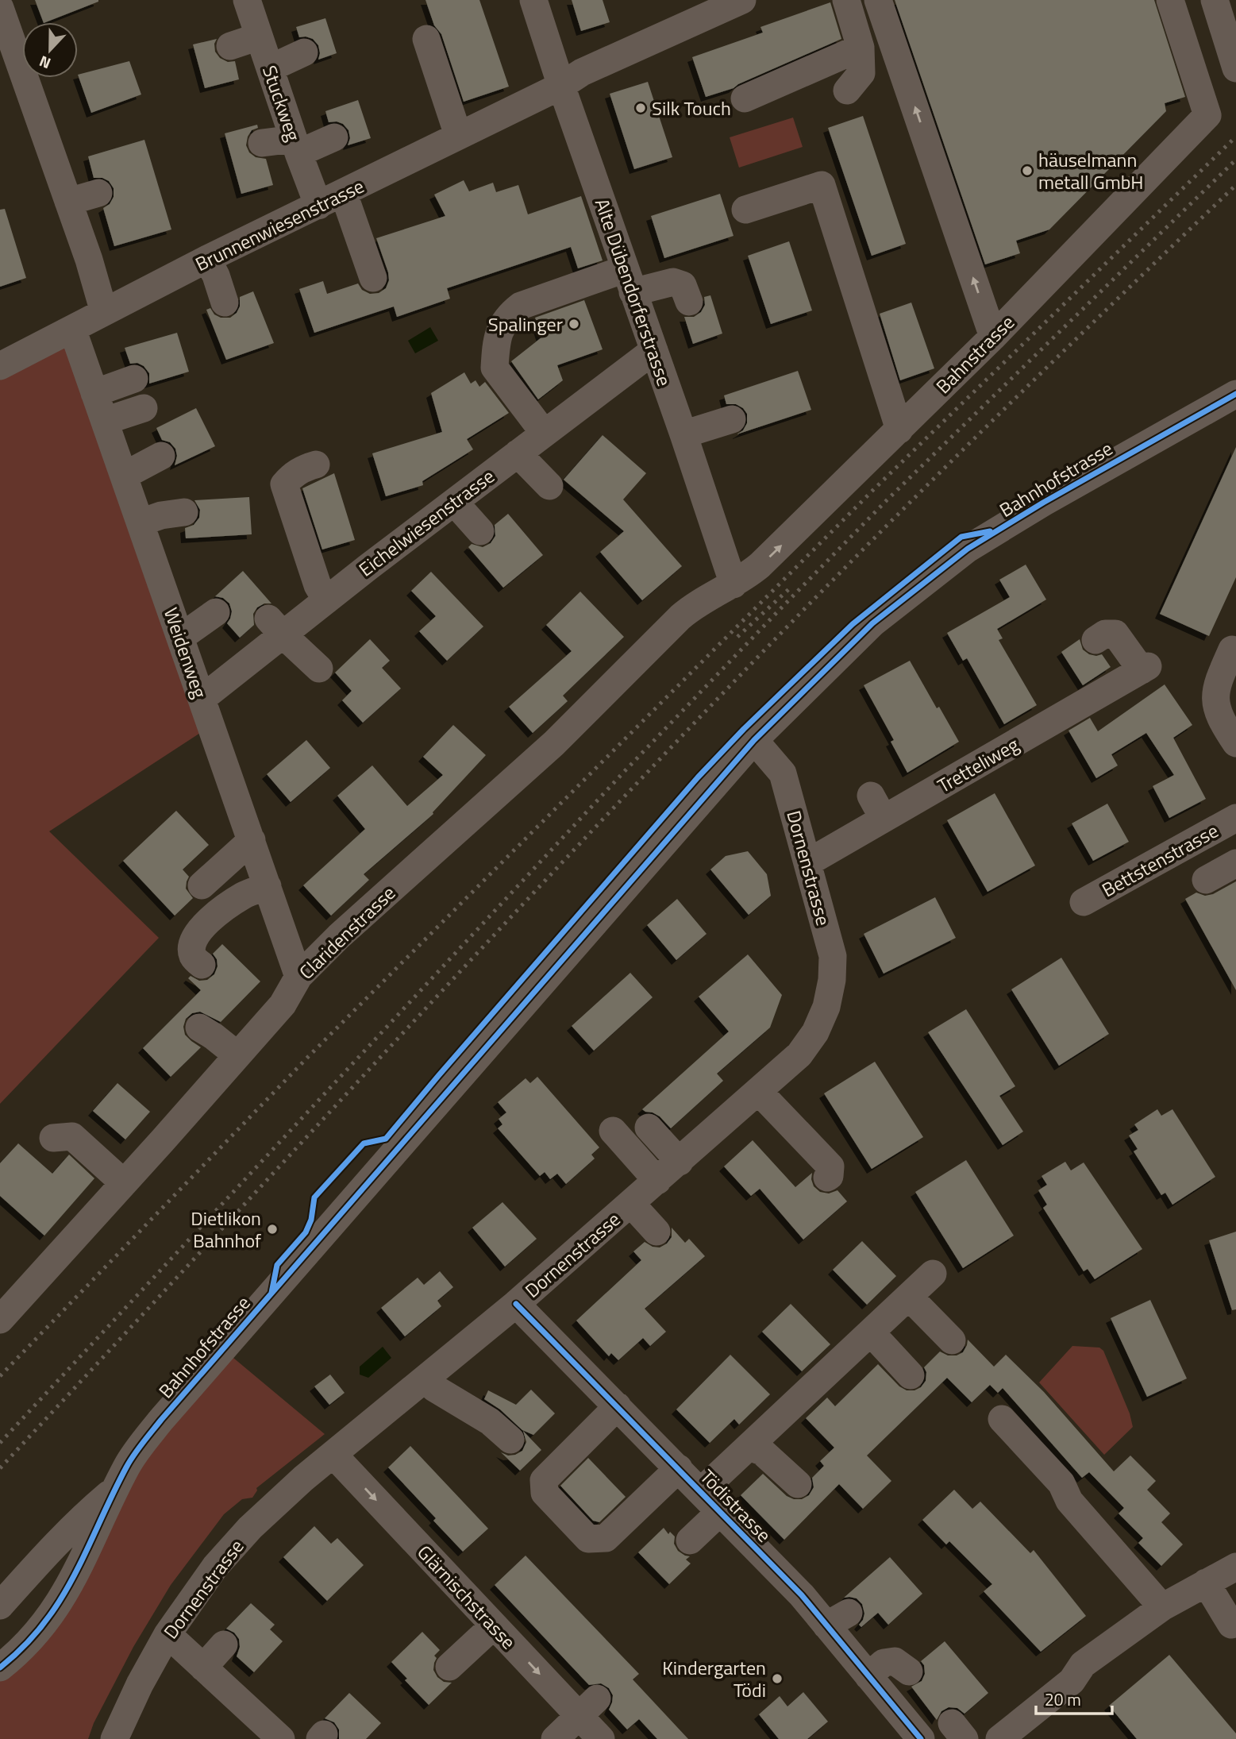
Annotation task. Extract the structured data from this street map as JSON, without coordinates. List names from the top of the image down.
{
  "streets": {
    "street": [
      "Stuckweg",
      "Brunnenwiesenstrasse",
      "Alte Dübendorferstrasse",
      "Bahnstrasse",
      "Bahnhofstrasse",
      "Eichelwiesenstrasse",
      "Weidenweg",
      "Tretteliweg",
      "Bettstenstrasse",
      "Dornenstrasse",
      "Claridenstrasse",
      "Tödistrasse",
      "Glärnischstrasse"
    ]
  },
  "crossings": [
    ["Stuckweg", "Brunnenwiesenstrasse"],
    ["Brunnenwiesenstrasse", "Alte Dübendorferstrasse"],
    ["Brunnenwiesenstrasse", "Weidenweg"],
    ["Alte Dübendorferstrasse", "Bahnstrasse"],
    ["Alte Dübendorferstrasse", "Eichelwiesenstrasse"],
    ["Alte Dübendorferstrasse", "Claridenstrasse"],
    ["Bahnstrasse", "Claridenstrasse"],
    ["Bahnhofstrasse", "Dornenstrasse"],
    ["Eichelwiesenstrasse", "Weidenweg"],
    ["Weidenweg", "Claridenstrasse"],
    ["Tretteliweg", "Dornenstrasse"],
    ["Dornenstrasse", "Tödistrasse"],
    ["Dornenstrasse", "Glärnischstrasse"]
  ],
  "places": [
    "Silk Touch",
    "häuselmann metall GmbH",
    "Spalinger",
    "Dietlikon Bahnhof",
    "Kindergarten Tödi"
  ],
  "scale_bar": "20 m",
  "north": "bottom"
}
